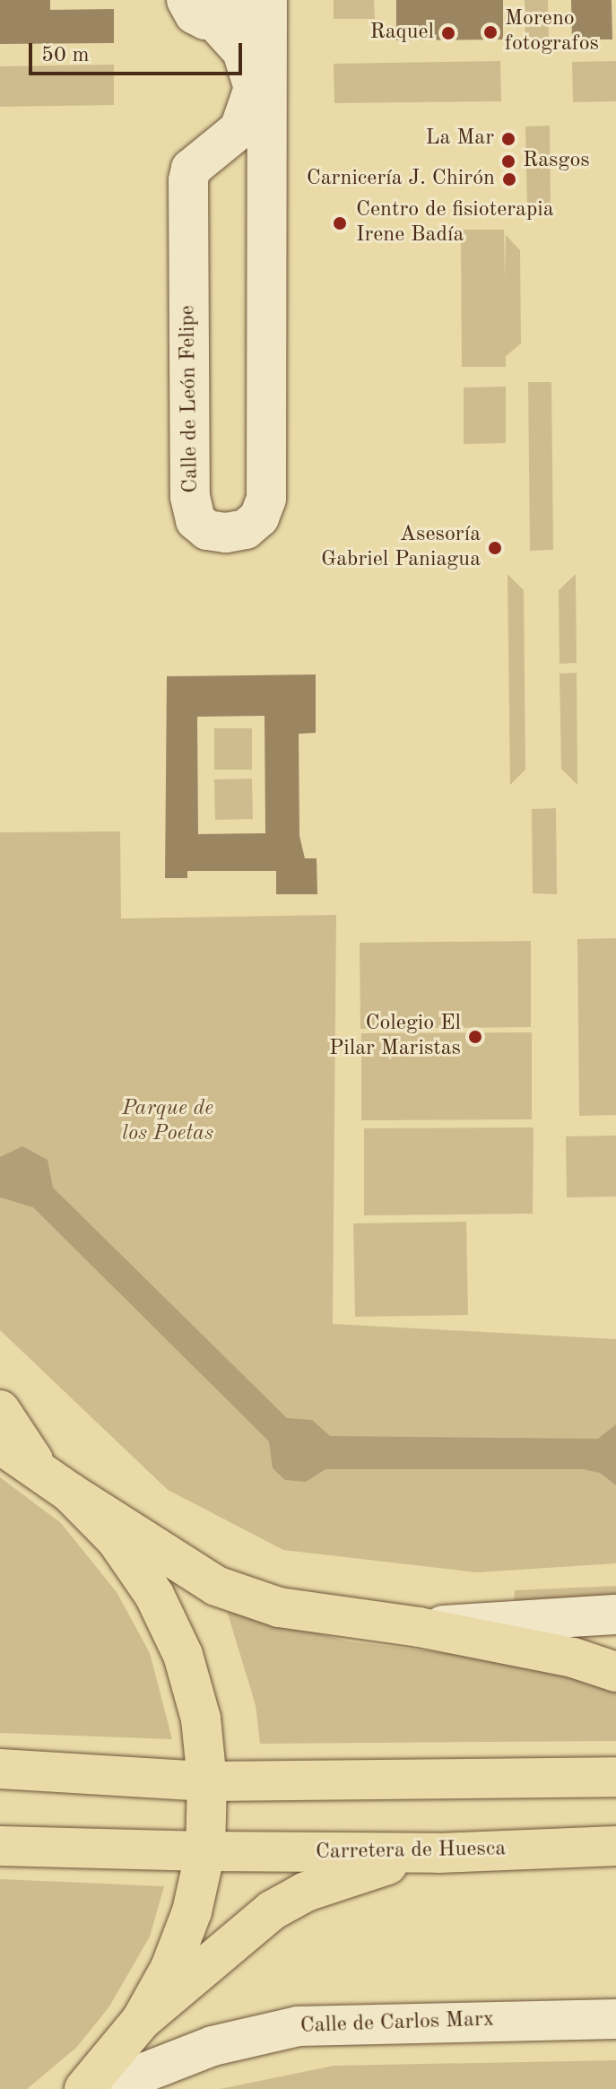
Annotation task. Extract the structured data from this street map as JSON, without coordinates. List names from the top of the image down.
{
  "streets": {
    "main road": ["Carretera de Huesca"],
    "street": ["Calle de León Felipe", "Calle de Carlos Marx"]
  },
  "parks": ["Parque de los Poetas"],
  "places": [
    "Moreno fotografos",
    "Raquel",
    "La Mar",
    "Rasgos",
    "Carnicería J. Chirón",
    "Centro de fisioterapia Irene Badía",
    "Asesoría Gabriel Paniagua",
    "Colegio El Pilar Maristas"
  ],
  "scale_bar": "50 m"
}
